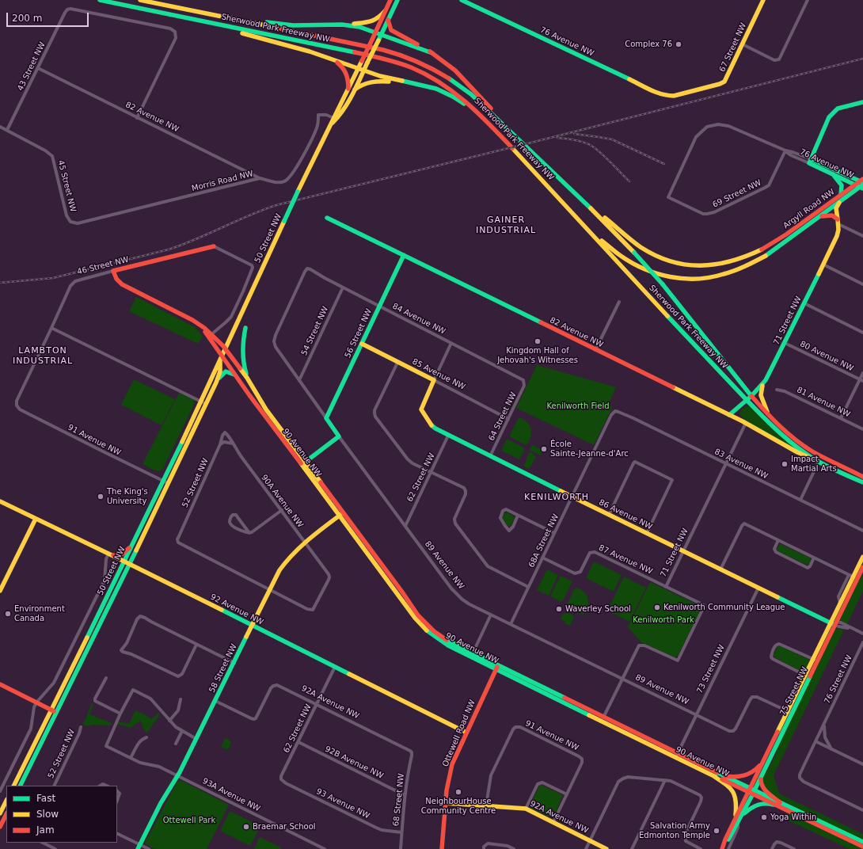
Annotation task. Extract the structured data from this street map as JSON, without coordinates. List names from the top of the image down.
{
  "streets": {
    "main road": [
      "Sherwood Park Freeway NW",
      "76 Avenue NW",
      "67 Street NW",
      "82 Avenue NW",
      "Argyll Road NW",
      "50 Street NW",
      "46 Street NW",
      "71 Street NW",
      "56 Street NW",
      "85 Avenue NW",
      "90 Avenue NW",
      "86 Avenue NW",
      "89 Avenue NW",
      "92 Avenue NW",
      "58 Street NW",
      "75 Street NW",
      "92A Avenue NW",
      "Ottewell Road NW"
    ],
    "street": [
      "43 Street NW",
      "Morris Road NW",
      "45 Street NW",
      "69 Street NW",
      "84 Avenue NW",
      "54 Street NW",
      "80 Avenue NW",
      "81 Avenue NW",
      "64 Street NW",
      "91 Avenue NW",
      "83 Avenue NW",
      "62 Street NW",
      "52 Street NW",
      "90A Avenue NW",
      "68A Street NW",
      "87 Avenue NW",
      "73 Street NW",
      "76 Street NW",
      "92B Avenue NW",
      "93A Avenue NW",
      "68 Street NW",
      "93 Avenue NW"
    ]
  },
  "crossings": [
    ["Sherwood Park Freeway NW", "82 Avenue NW"],
    ["Sherwood Park Freeway NW", "Argyll Road NW"],
    ["Sherwood Park Freeway NW", "71 Street NW"],
    ["76 Avenue NW", "67 Street NW"],
    ["76 Avenue NW", "69 Street NW"],
    ["76 Avenue NW", "Argyll Road NW"],
    ["43 Street NW", "82 Avenue NW"],
    ["43 Street NW", "45 Street NW"],
    ["82 Avenue NW", "Morris Road NW"],
    ["82 Avenue NW", "71 Street NW"],
    ["82 Avenue NW", "56 Street NW"],
    ["Morris Road NW", "45 Street NW"],
    ["Morris Road NW", "50 Street NW"],
    ["Argyll Road NW", "71 Street NW"],
    ["50 Street NW", "91 Avenue NW"],
    ["50 Street NW", "90 Avenue NW"],
    ["50 Street NW", "92 Avenue NW"],
    ["46 Street NW", "91 Avenue NW"],
    ["46 Street NW", "90 Avenue NW"],
    ["84 Avenue NW", "54 Street NW"],
    ["84 Avenue NW", "56 Street NW"],
    ["84 Avenue NW", "64 Street NW"],
    ["84 Avenue NW", "89 Avenue NW"],
    ["71 Street NW", "80 Avenue NW"],
    ["71 Street NW", "83 Avenue NW"],
    ["71 Street NW", "86 Avenue NW"],
    ["71 Street NW", "87 Avenue NW"],
    ["54 Street NW", "89 Avenue NW"],
    ["56 Street NW", "85 Avenue NW"],
    ["56 Street NW", "89 Avenue NW"],
    ["85 Avenue NW", "64 Street NW"],
    ["85 Avenue NW", "86 Avenue NW"],
    ["64 Street NW", "86 Avenue NW"],
    ["91 Avenue NW", "92A Avenue NW"],
    ["90 Avenue NW", "58 Street NW"],
    ["90 Avenue NW", "73 Street NW"],
    ["90 Avenue NW", "75 Street NW"],
    ["90 Avenue NW", "Ottewell Road NW"],
    ["83 Avenue NW", "68A Street NW"],
    ["62 Street NW", "86 Avenue NW"],
    ["62 Street NW", "89 Avenue NW"],
    ["62 Street NW", "92 Avenue NW"],
    ["62 Street NW", "92A Avenue NW"],
    ["62 Street NW", "92B Avenue NW"],
    ["62 Street NW", "93 Avenue NW"],
    ["52 Street NW", "90A Avenue NW"],
    ["52 Street NW", "58 Street NW"],
    ["90A Avenue NW", "58 Street NW"],
    ["86 Avenue NW", "68A Street NW"],
    ["86 Avenue NW", "73 Street NW"],
    ["86 Avenue NW", "75 Street NW"],
    ["68A Street NW", "87 Avenue NW"],
    ["68A Street NW", "89 Avenue NW"],
    ["87 Avenue NW", "89 Avenue NW"],
    ["89 Avenue NW", "73 Street NW"],
    ["89 Avenue NW", "75 Street NW"],
    ["92 Avenue NW", "58 Street NW"],
    ["92 Avenue NW", "Ottewell Road NW"],
    ["58 Street NW", "92A Avenue NW"],
    ["58 Street NW", "93A Avenue NW"],
    ["92A Avenue NW", "Ottewell Road NW"],
    ["92A Avenue NW", "68 Street NW"],
    ["92B Avenue NW", "68 Street NW"],
    ["68 Street NW", "93 Avenue NW"]
  ],
  "districts": ["GAINER INDUSTRIAL", "LAMBTON INDUSTRIAL", "KENILWORTH"],
  "parks": ["Kenilworth Field", "Kenilworth Park", "Ottewell Park"],
  "places": [
    "Complex 76",
    "Kingdom Hall of Jehovah's Witnesses",
    "École Sainte-Jeanne-d'Arc",
    "Impact Martial Arts",
    "The King's University",
    "Kenilworth Community League",
    "Waverley School",
    "Environment Canada",
    "NeighbourHouse Community Centre",
    "Yoga Within",
    "Braemar School",
    "Salvation Army Edmonton Temple"
  ],
  "legend": ["Fast", "Slow", "Jam"],
  "scale_bar": "200 m"
}
